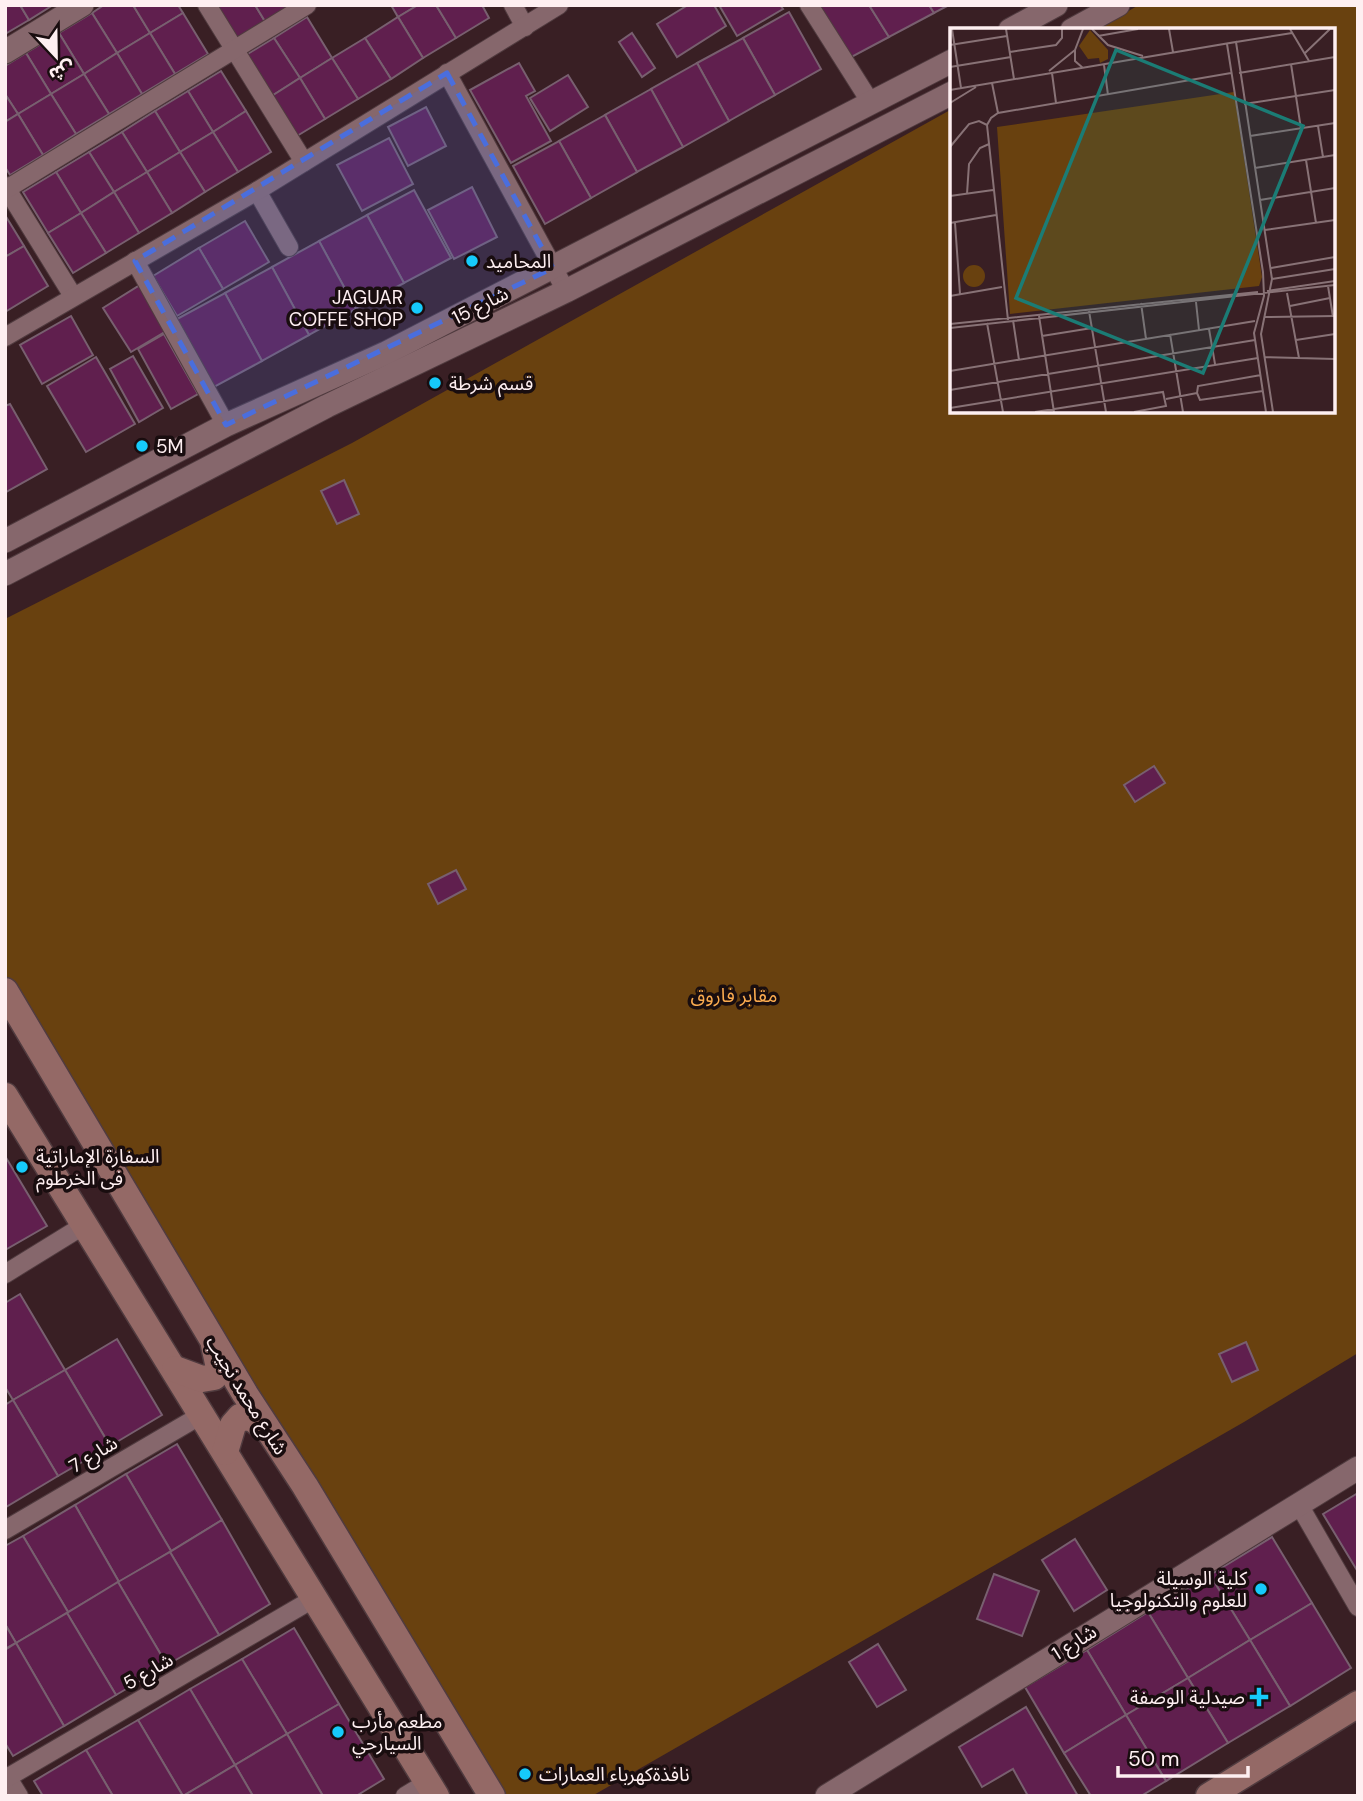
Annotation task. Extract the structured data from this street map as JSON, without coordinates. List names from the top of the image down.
{
  "streets": {
    "main road": ["شارع محمد نجيب"],
    "street": [
      "شارع 15",
      "شارع 7",
      "شارع 1",
      "شارع 5"
    ]
  },
  "parks": ["مقابر فاروق"],
  "places": {
    "other": [
      "المحاميد",
      "JAGUAR COFFE SHOP",
      "قسم شرطة",
      "5M",
      "السفارة الإماراتية فى الخرطوم",
      "كلية الوسيلة للعلوم والتكنولوجيا",
      "مطعم مأرب السيارحي",
      "نافذةكهرباء العمارات"
    ],
    "health": ["صيدلية الوصفة"]
  },
  "scale_bar": "50 m",
  "north": "bottom"
}
